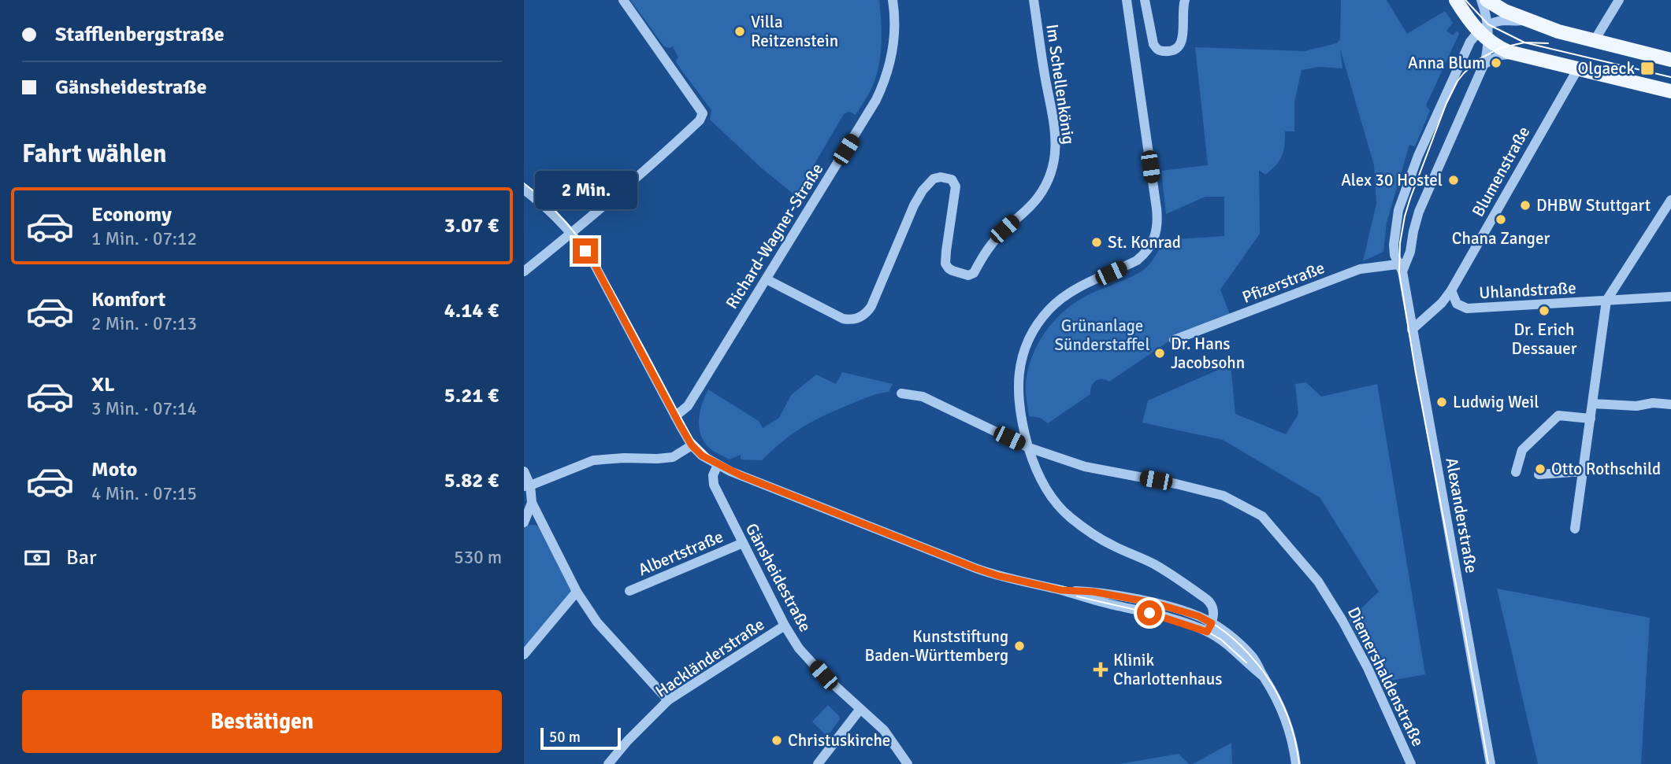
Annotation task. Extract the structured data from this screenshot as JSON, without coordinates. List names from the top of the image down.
{
  "streets": {
    "street": [
      "Im Schellenkönig",
      "Blumenstraße",
      "Richard-Wagner-Straße",
      "Pfizerstraße",
      "Uhlandstraße",
      "Alexanderstraße",
      "Albertstraße",
      "Gänsheidestraße",
      "Hackländerstraße",
      "Diemershaldenstraße"
    ]
  },
  "crossings": [
    ["Im Schellenkönig", "Richard-Wagner-Straße"],
    ["Blumenstraße", "Uhlandstraße"],
    ["Pfizerstraße", "Alexanderstraße"],
    ["Albertstraße", "Gänsheidestraße"],
    ["Gänsheidestraße", "Hackländerstraße"]
  ],
  "parks": ["Grünanlage Sünderstaffel"],
  "places": {
    "other": [
      "Villa Reitzenstein",
      "Anna Blum",
      "Alex 30 Hostel",
      "DHBW Stuttgart",
      "Chana Zanger",
      "St. Konrad",
      "Dr. Erich Dessauer",
      "Dr. Hans Jacobsohn",
      "Ludwig Weil",
      "Otto Rothschild",
      "Kunststiftung Baden-Württemberg",
      "Christuskirche"
    ],
    "transit": ["Olgaeck"],
    "health": ["Klinik Charlottenhaus"]
  },
  "scale_bar": "50 m",
  "page": {
    "banner": ["Stafflenbergstraße", "Gänsheidestraße"],
    "heading": "Fahrt wählen",
    "bubble": "2 Min.",
    "list": [
      {
        "name": "Economy",
        "note": "1 Min. · 07:12",
        "value": "3.07 €"
      },
      {
        "name": "Komfort",
        "note": "2 Min. · 07:13",
        "value": "4.14 €"
      },
      {
        "name": "XL",
        "note": "3 Min. · 07:14",
        "value": "5.21 €"
      },
      {
        "name": "Moto",
        "note": "4 Min. · 07:15",
        "value": "5.82 €"
      }
    ],
    "pay": ["Bar", "530 m"],
    "buttons": "Bestätigen",
    "scale": "50 m"
  }
}
